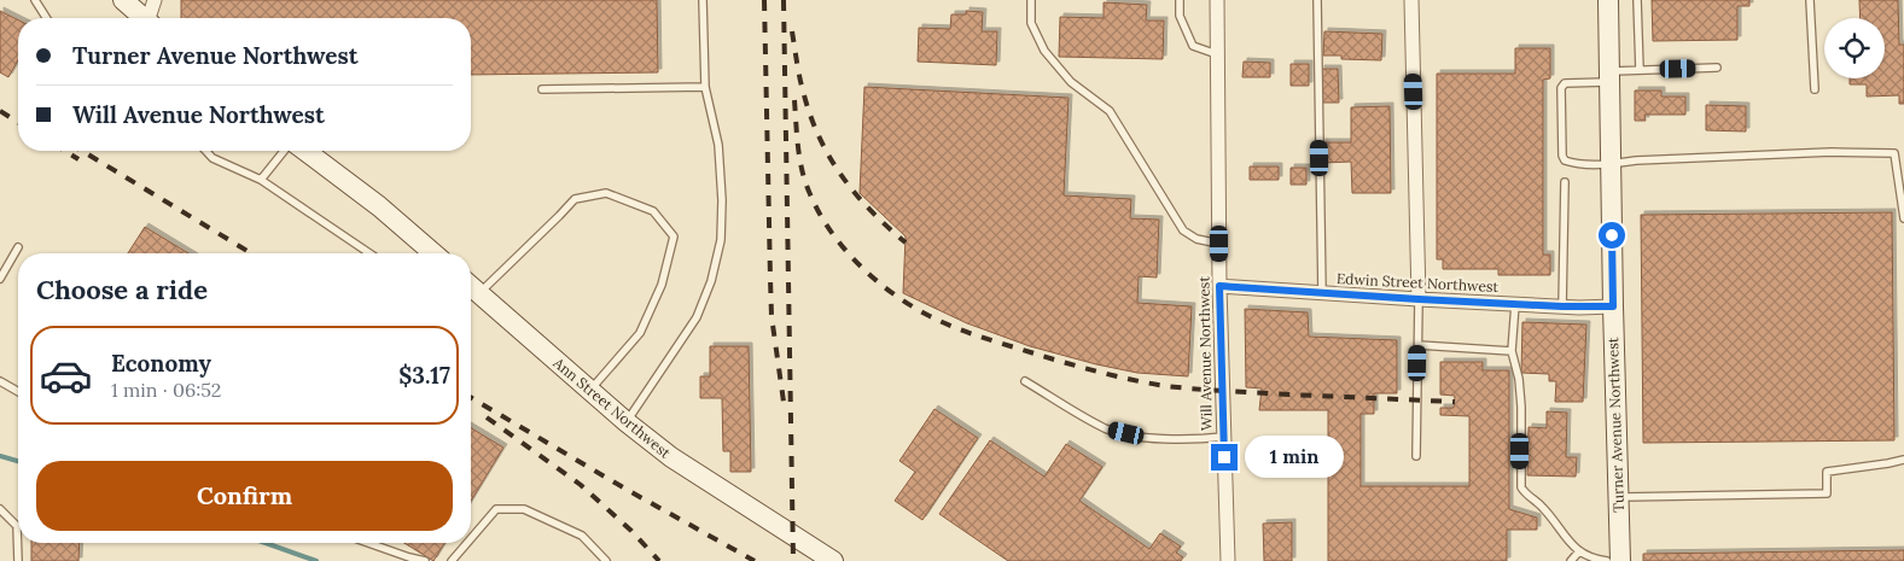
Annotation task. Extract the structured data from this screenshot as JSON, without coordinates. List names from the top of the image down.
{
  "streets": {
    "main road": ["Ann Street Northwest", "Turner Avenue Northwest"],
    "street": ["Edwin Street Northwest", "Will Avenue Northwest"]
  },
  "crossings": [
    ["Edwin Street Northwest", "Will Avenue Northwest"],
    ["Edwin Street Northwest", "Turner Avenue Northwest"]
  ],
  "page": {
    "banner": ["Turner Avenue Northwest", "Will Avenue Northwest"],
    "heading": "Choose a ride",
    "list": [
      {
        "name": "Economy",
        "note": "1 min · 06:52",
        "value": "$3.17"
      }
    ],
    "bubble": "1 min",
    "buttons": "Confirm"
  }
}
